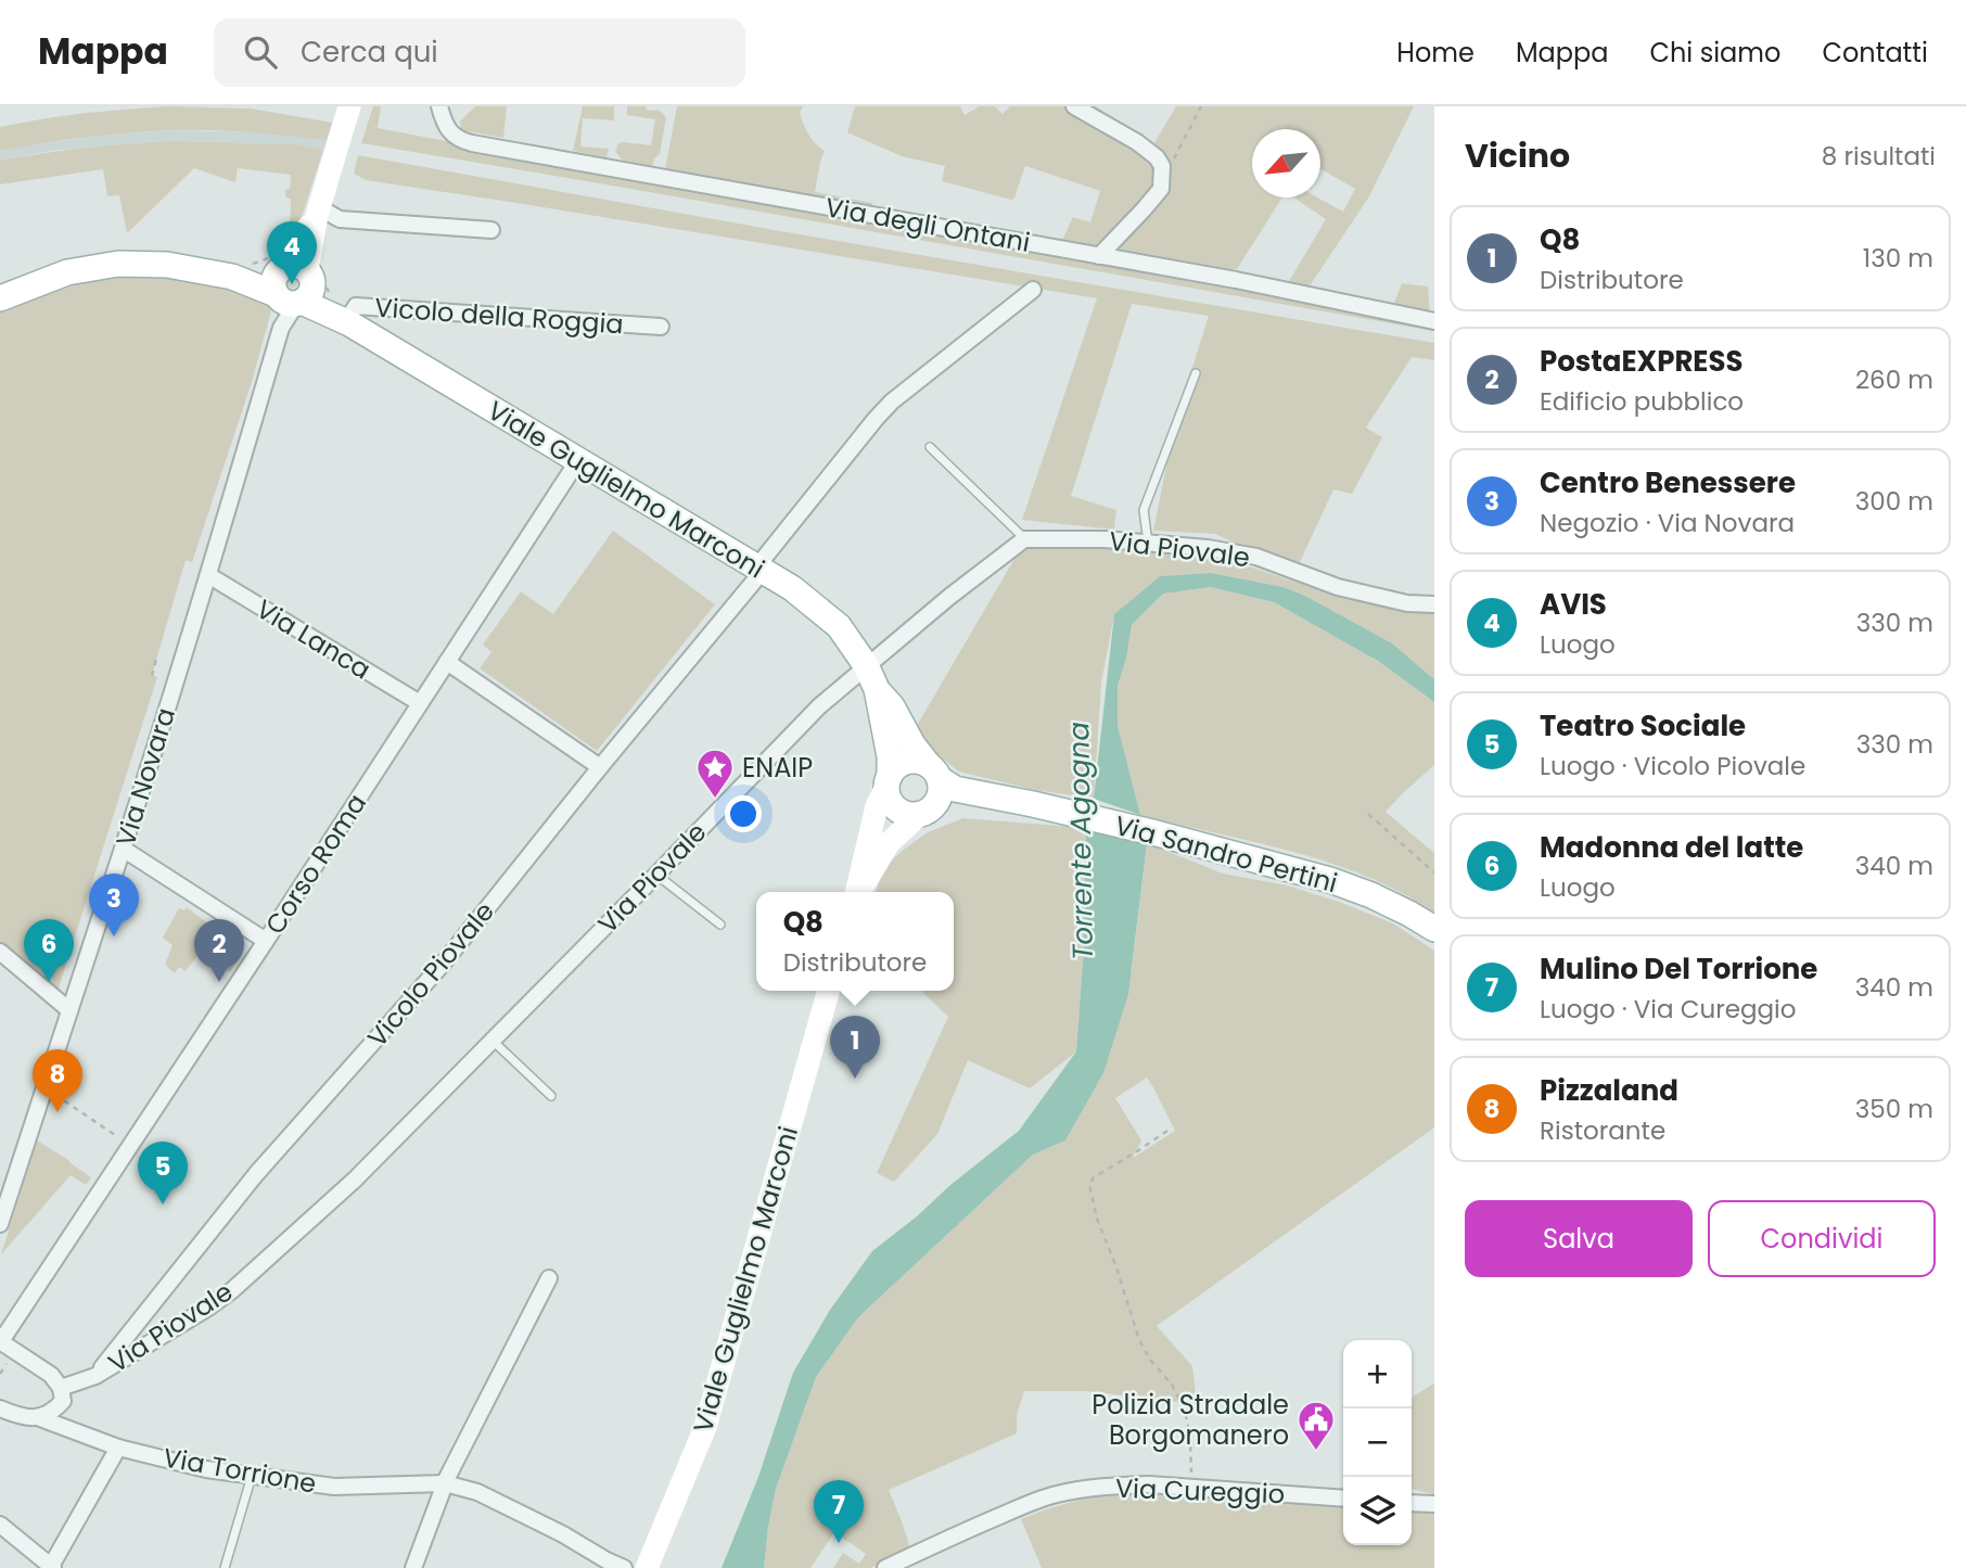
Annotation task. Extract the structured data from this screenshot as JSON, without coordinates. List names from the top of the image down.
{
  "streets": {
    "main road": ["Viale Guglielmo Marconi", "Via Novara", "Via Sandro Pertini"],
    "street": [
      "Via degli Ontani",
      "Vicolo della Roggia",
      "Via Piovale",
      "Via Lanca",
      "Corso Roma",
      "Vicolo Piovale",
      "Via Torrione",
      "Via Cureggio"
    ]
  },
  "crossings": [
    ["Vicolo della Roggia", "Viale Guglielmo Marconi"],
    ["Viale Guglielmo Marconi", "Via Piovale"],
    ["Viale Guglielmo Marconi", "Via Novara"],
    ["Viale Guglielmo Marconi", "Via Sandro Pertini"],
    ["Viale Guglielmo Marconi", "Corso Roma"],
    ["Viale Guglielmo Marconi", "Vicolo Piovale"],
    ["Via Piovale", "Vicolo Piovale"],
    ["Via Lanca", "Via Novara"],
    ["Via Lanca", "Corso Roma"]
  ],
  "water": ["Torrente Agogna"],
  "places": {
    "place": ["ENAIP"],
    "public building": ["Polizia Stradale Borgomanero"]
  },
  "north": "bottom left",
  "page": {
    "header": "Mappa",
    "search": "Cerca qui",
    "nav": [
      "Home",
      "Mappa",
      "Chi siamo",
      "Contatti"
    ],
    "heading": ["Vicino", "8 risultati"],
    "list": [
      {
        "mark": "1",
        "name": "Q8",
        "note": "Distributore",
        "value": "130 m"
      },
      {
        "mark": "2",
        "name": "PostaEXPRESS",
        "note": "Edificio pubblico",
        "value": "260 m"
      },
      {
        "mark": "3",
        "name": "Centro Benessere",
        "note": "Negozio · Via Novara",
        "value": "300 m"
      },
      {
        "mark": "4",
        "name": "AVIS",
        "note": "Luogo",
        "value": "330 m"
      },
      {
        "mark": "5",
        "name": "Teatro Sociale",
        "note": "Luogo · Vicolo Piovale",
        "value": "330 m"
      },
      {
        "mark": "6",
        "name": "Madonna del latte",
        "note": "Luogo",
        "value": "340 m"
      },
      {
        "mark": "7",
        "name": "Mulino Del Torrione",
        "note": "Luogo · Via Cureggio",
        "value": "340 m"
      },
      {
        "mark": "8",
        "name": "Pizzaland",
        "note": "Ristorante",
        "value": "350 m"
      }
    ],
    "pins": [
      "4",
      "3",
      "2",
      "6",
      "1",
      "8",
      "5",
      "7"
    ],
    "popup": ["Q8", "Distributore"],
    "buttons": ["Salva", "Condividi"],
    "map_buttons": ["+", "−"]
  }
}
